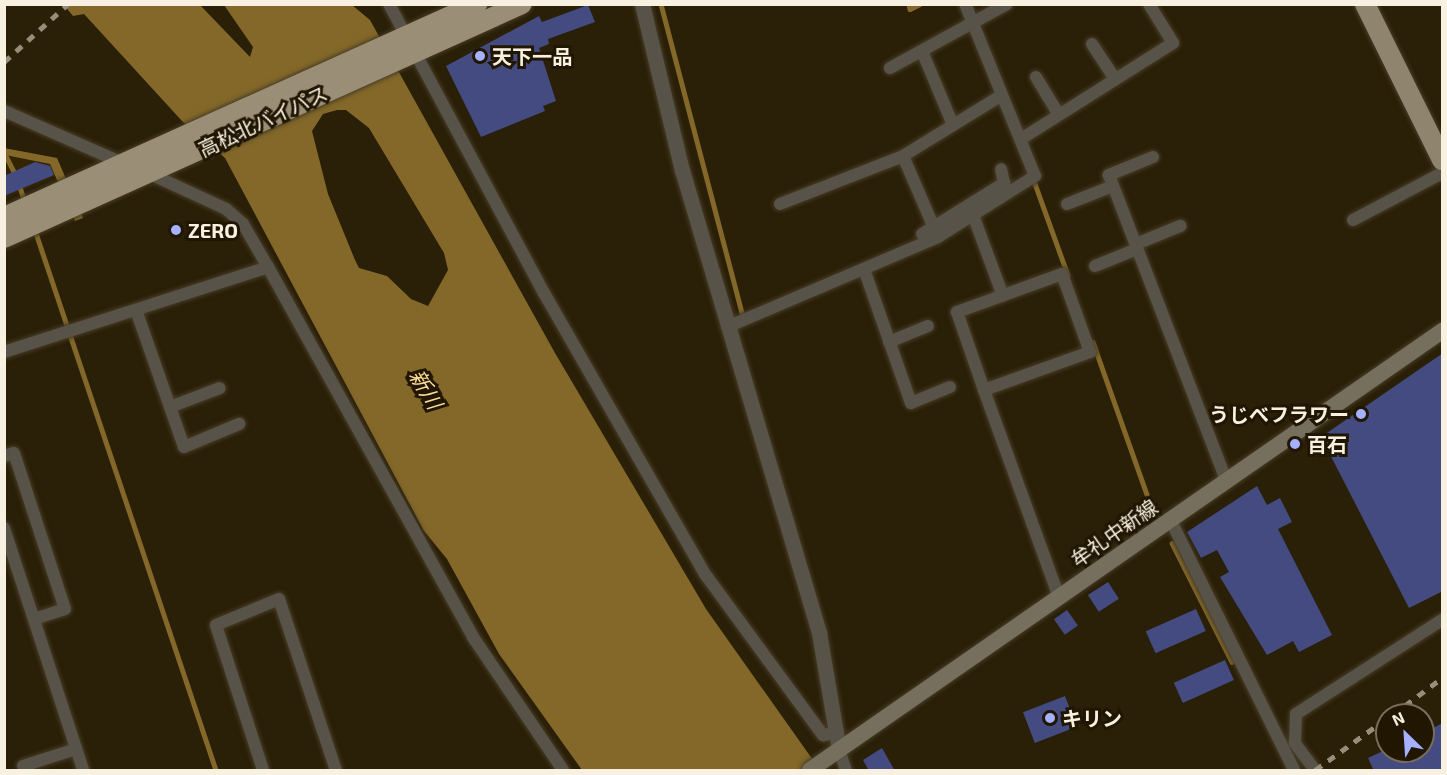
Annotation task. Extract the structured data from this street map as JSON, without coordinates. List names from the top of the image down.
{
  "streets": {
    "highway": ["高松北バイパス"],
    "main road": ["牟礼中新線"]
  },
  "water": ["新川"],
  "places": [
    "天下一品",
    "ZERO",
    "うじべフラワー",
    "百石",
    "キリン"
  ],
  "north": "top left"
}
